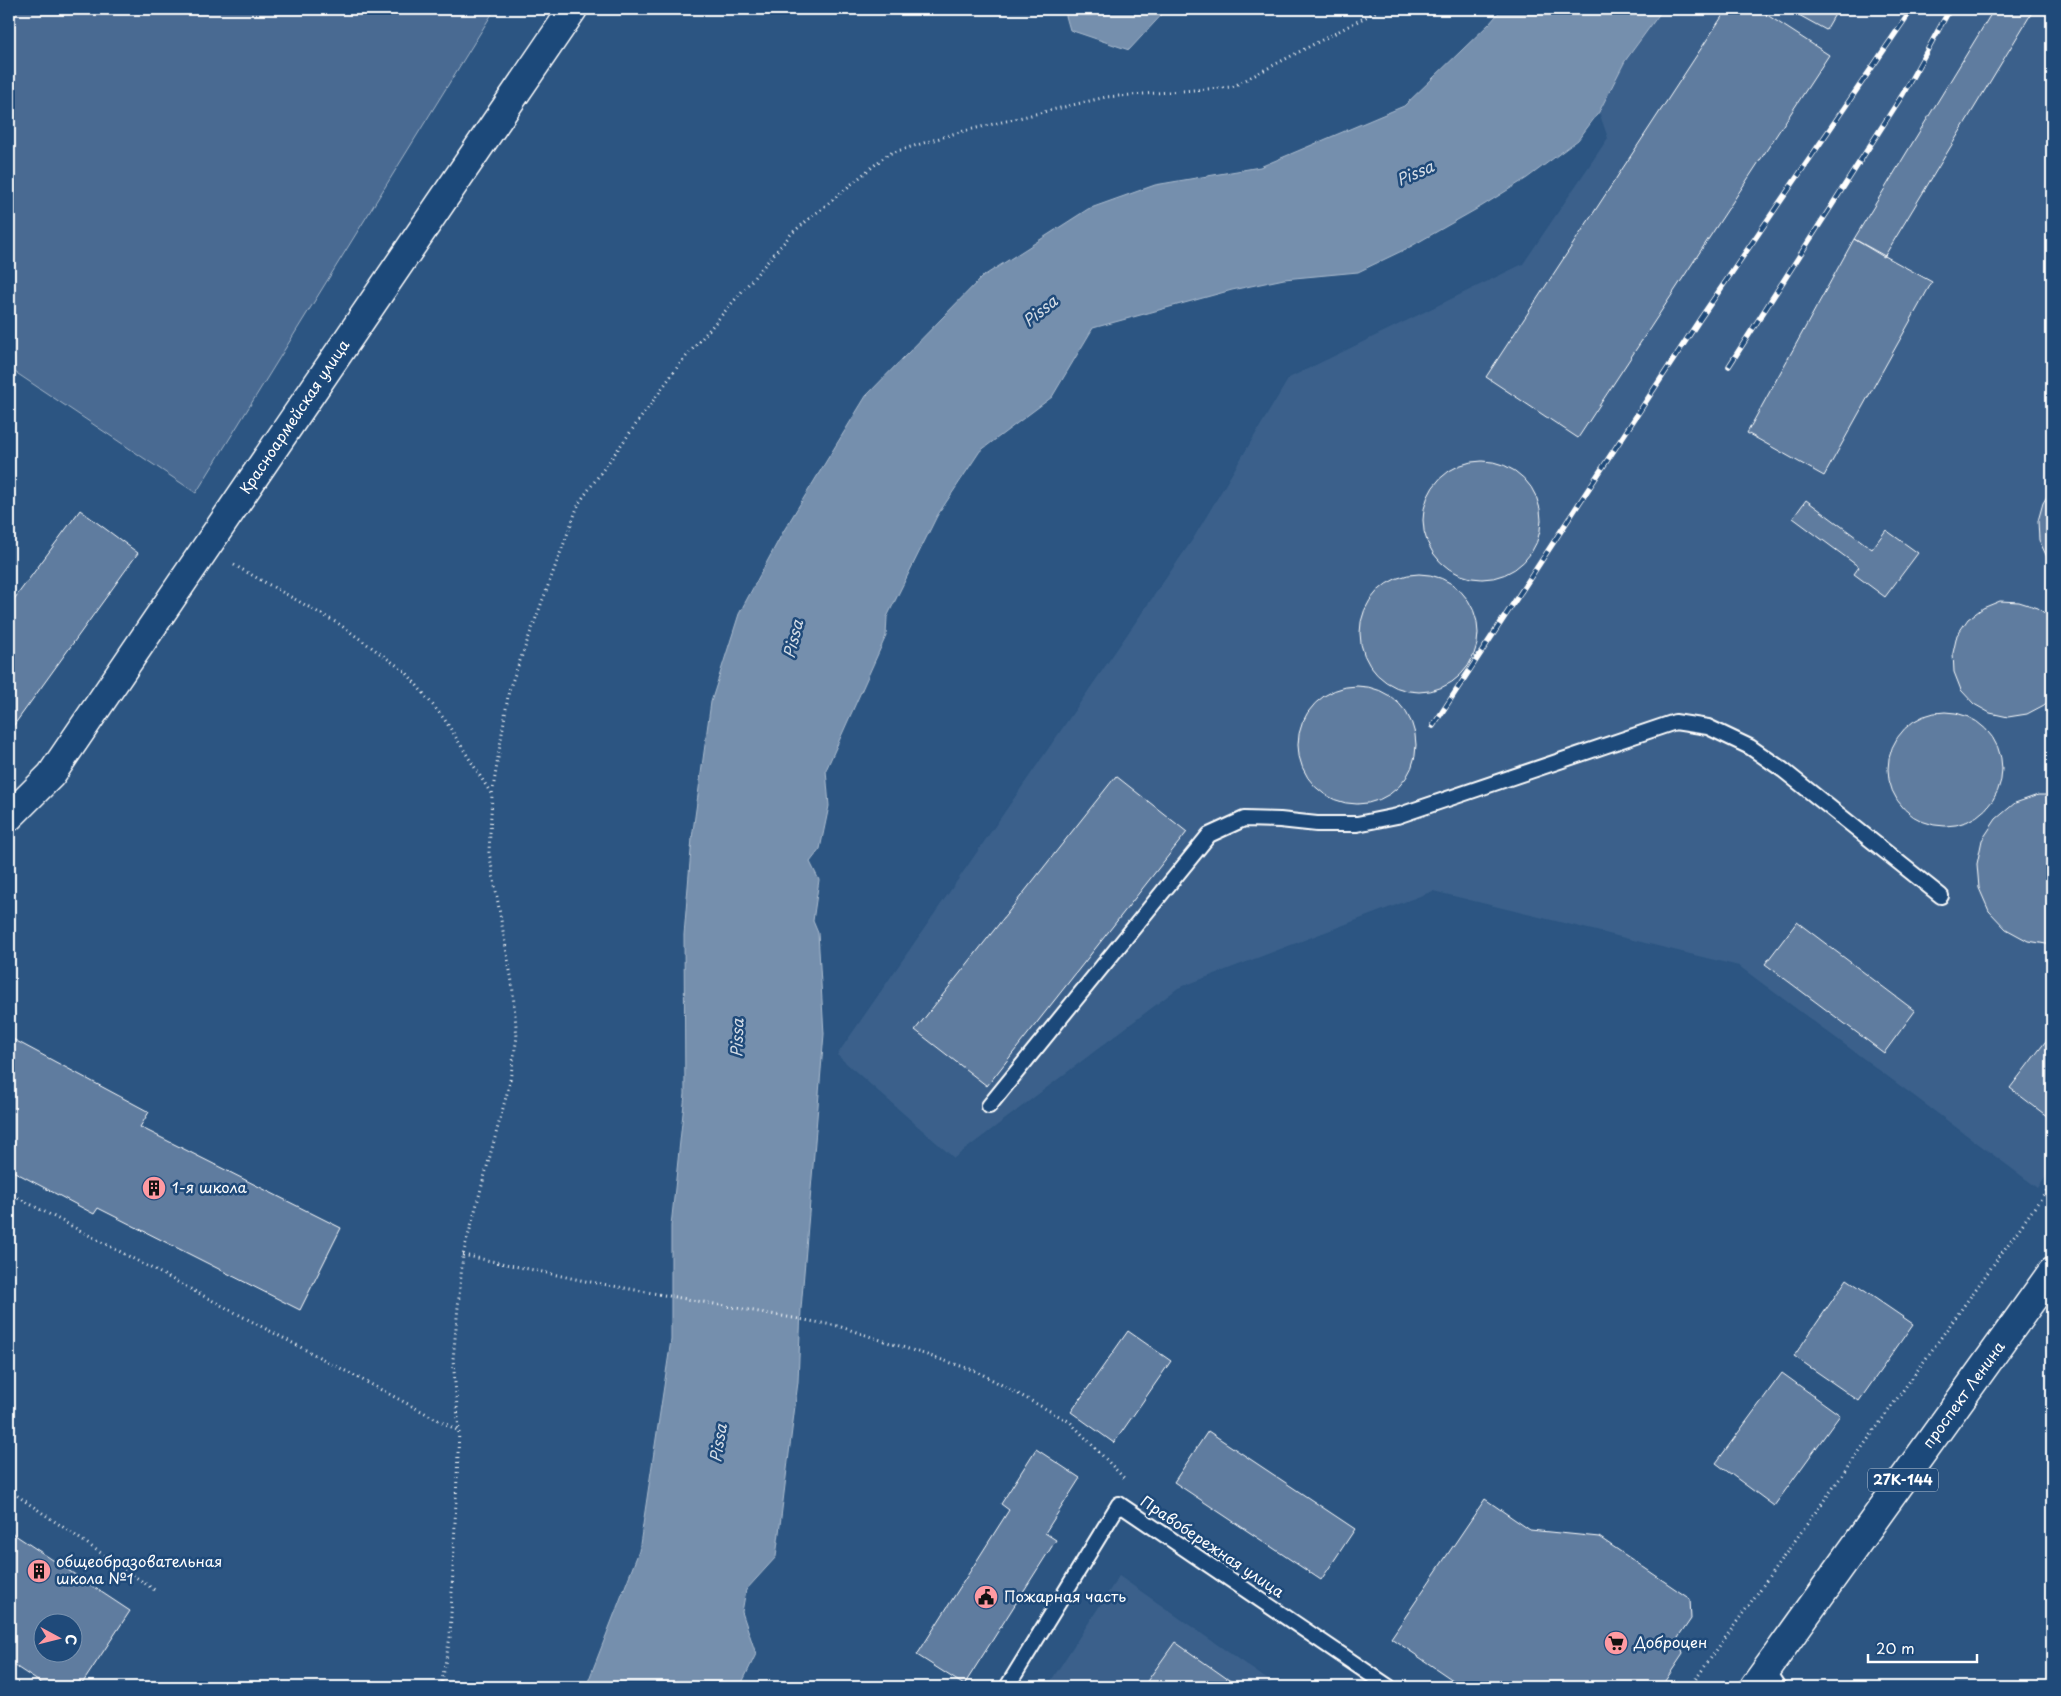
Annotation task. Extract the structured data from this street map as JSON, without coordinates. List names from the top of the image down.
{
  "streets": {
    "street": ["Красноармейская улица", "проспект Ленина", "27К-144"],
    "lane": ["Правобережная улица"]
  },
  "water": ["Pissa"],
  "places": {
    "building": ["1-я школа", "общеобразовательная школа №1"],
    "public building": ["Пожарная часть"],
    "supermarket": ["Доброцен"]
  },
  "scale_bar": "20 m",
  "north": "right"
}
